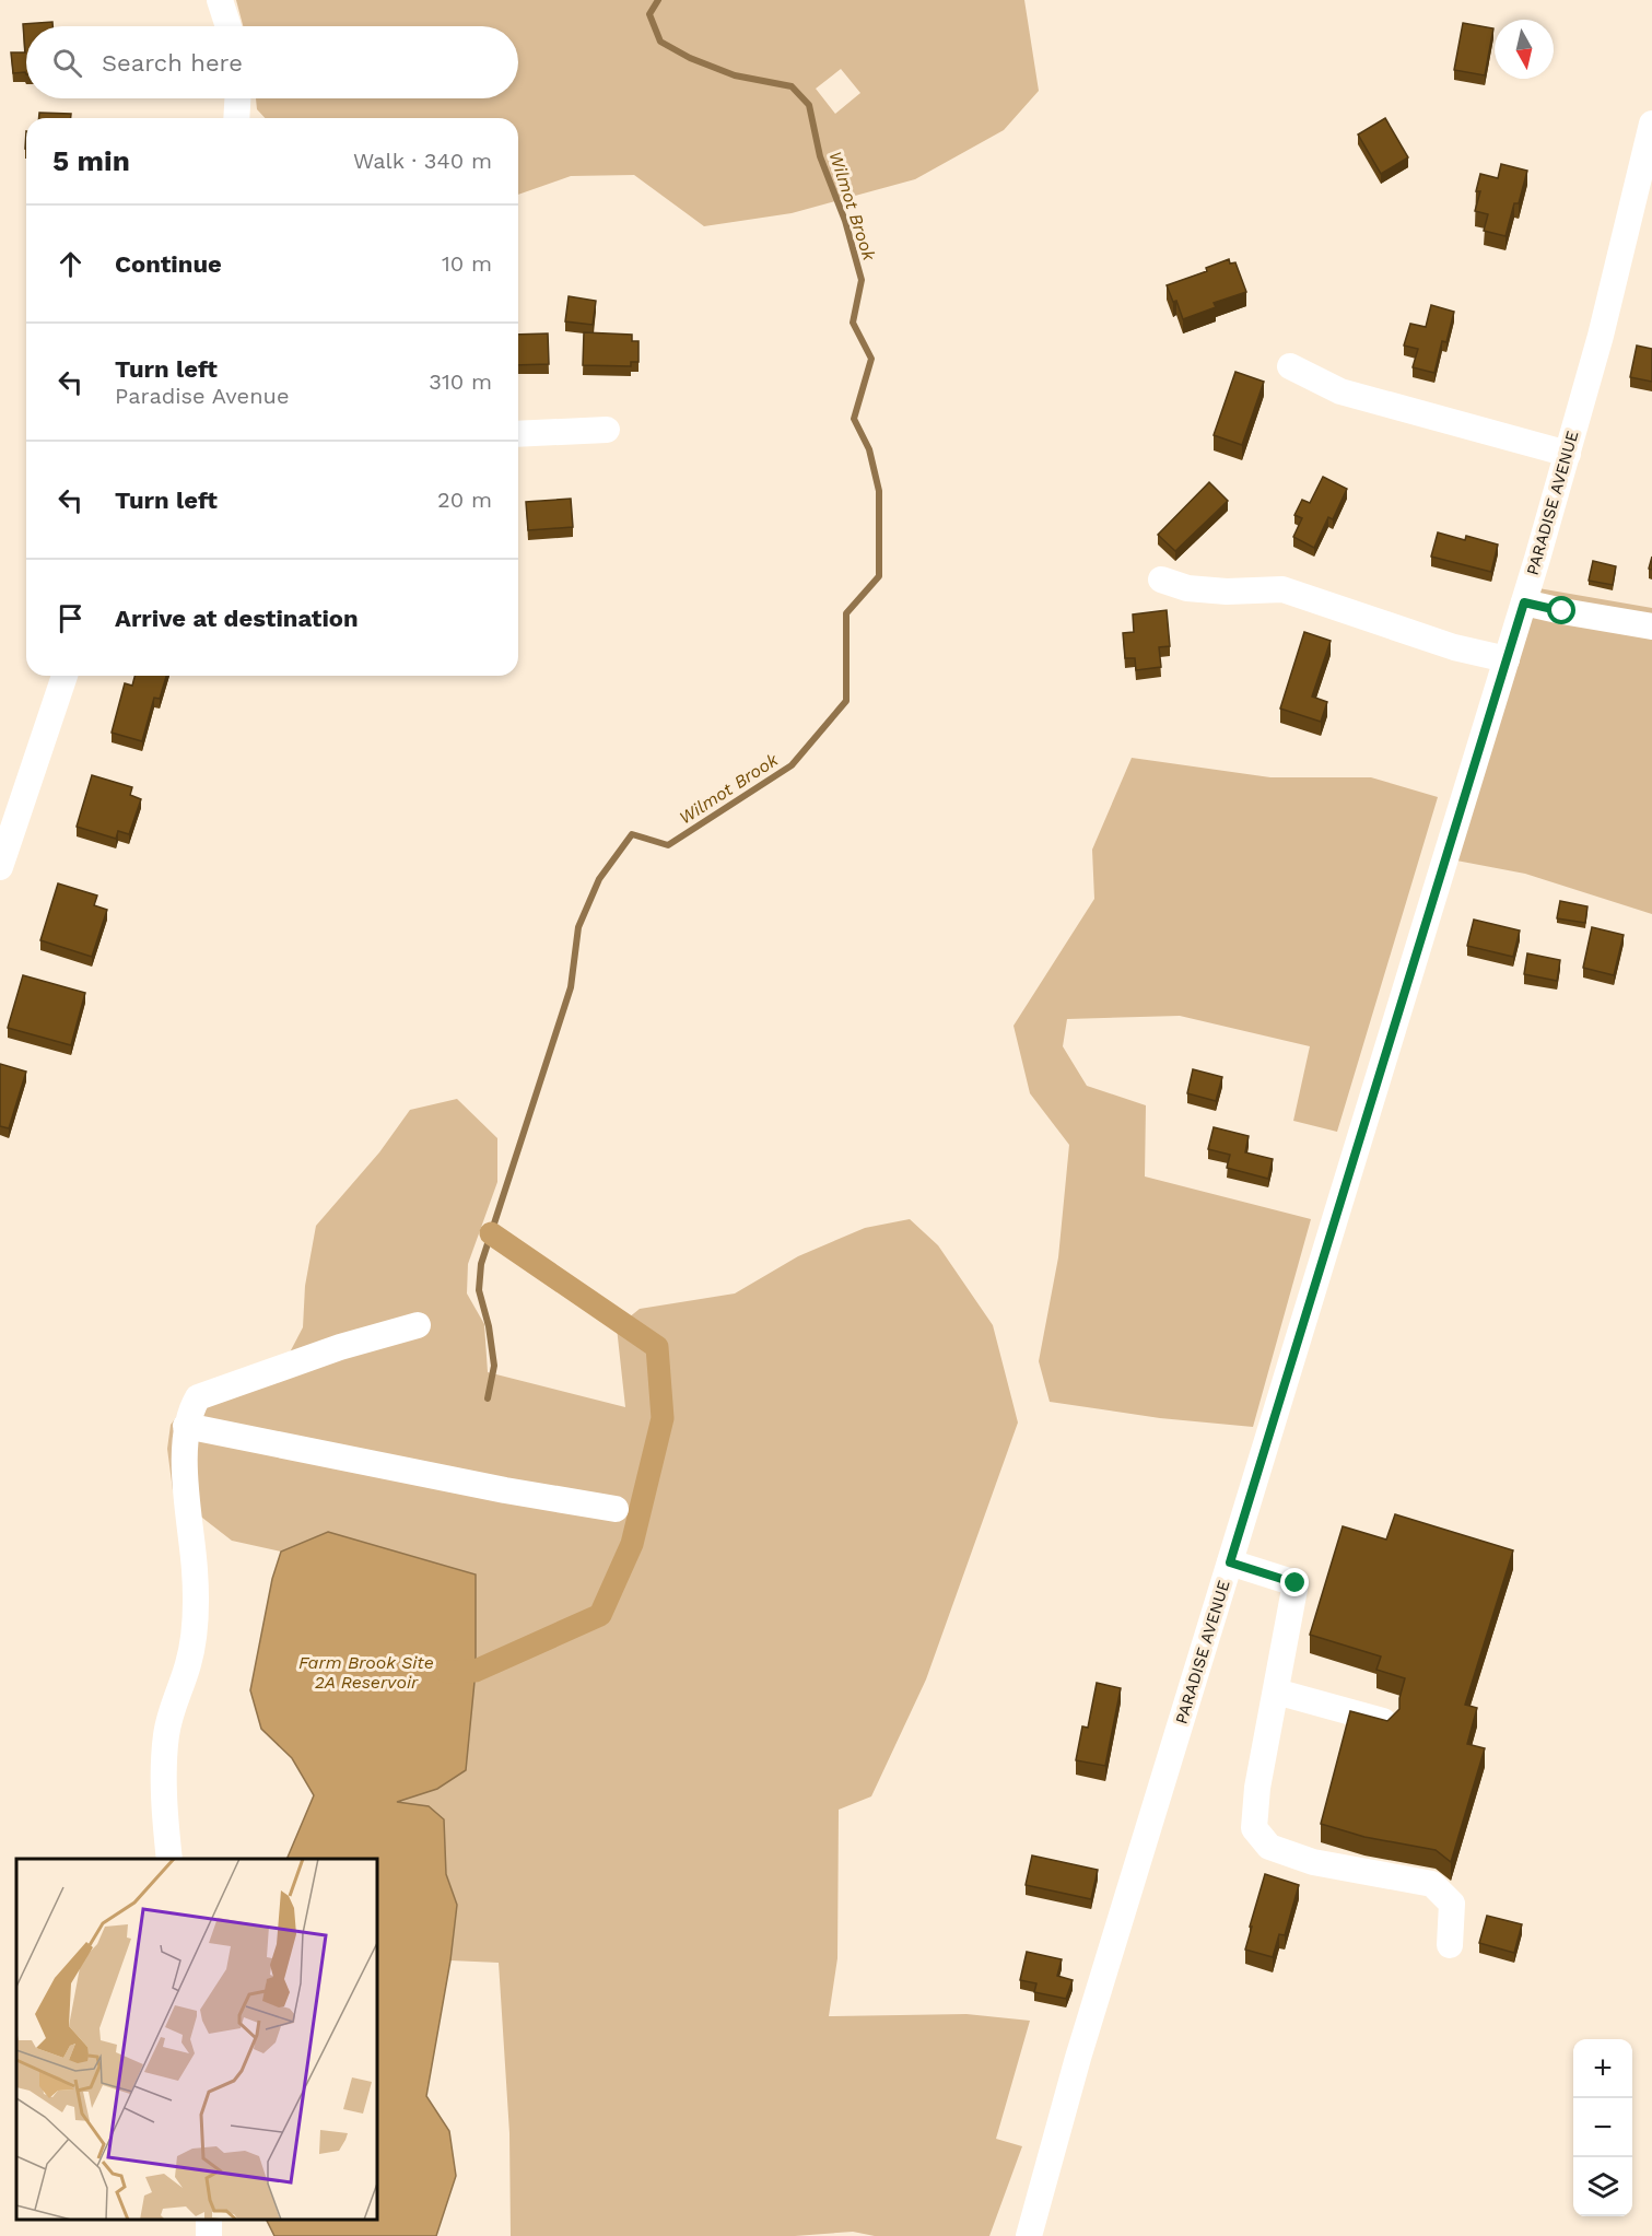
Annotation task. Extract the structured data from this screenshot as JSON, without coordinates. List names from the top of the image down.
{
  "streets": {
    "street": ["PARADISE AVENUE"]
  },
  "water": ["Wilmot Brook", "Farm Brook Site 2A Reservoir"],
  "north": "bottom",
  "page": {
    "search": "Search here",
    "heading": ["5 min", "Walk · 340 m"],
    "list": [
      ["Continue", "10 m"],
      ["Turn left", "Paradise Avenue", "310 m"],
      ["Turn left", "20 m"],
      "Arrive at destination"
    ],
    "map_buttons": ["+", "−"]
  }
}
